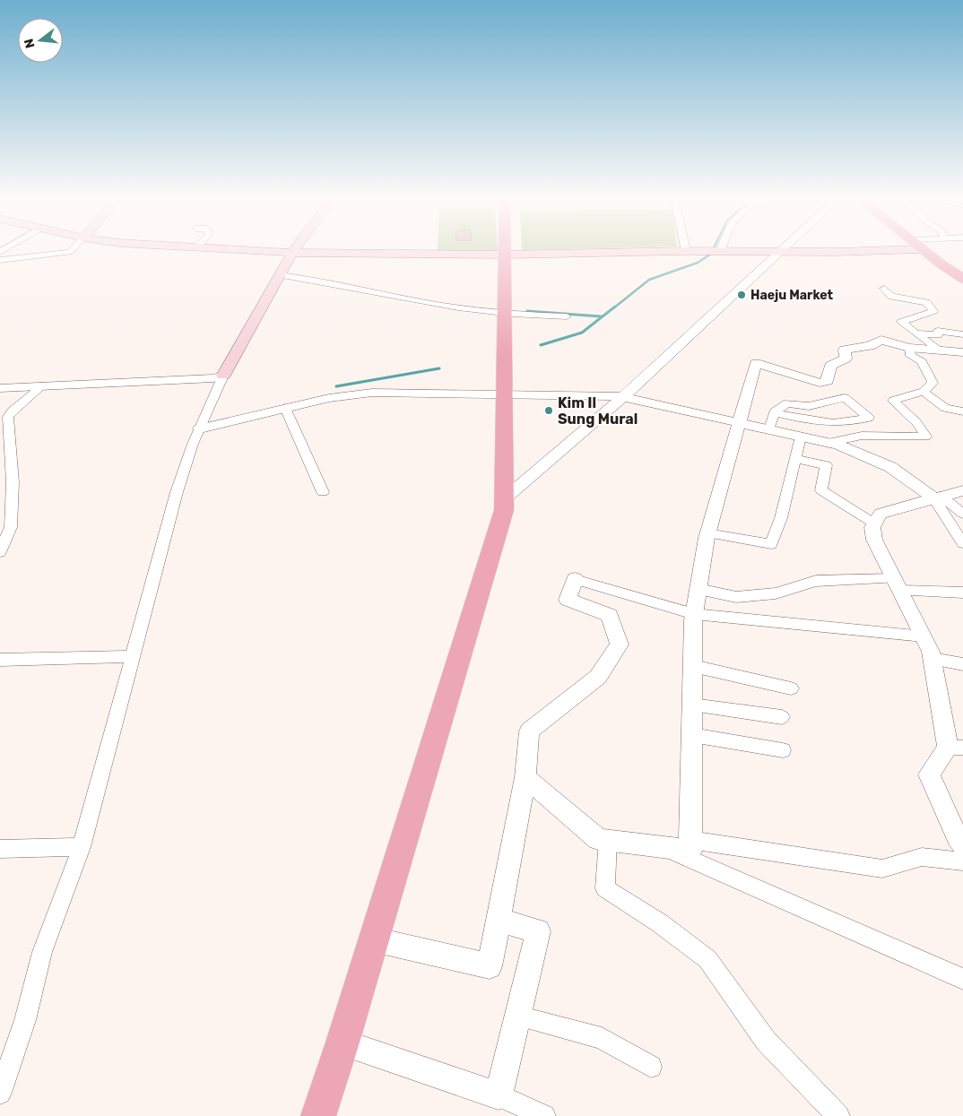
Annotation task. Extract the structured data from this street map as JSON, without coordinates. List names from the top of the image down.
{
  "places": ["Haeju Market", "Kim Il Sung Mural"],
  "north": "left"
}
